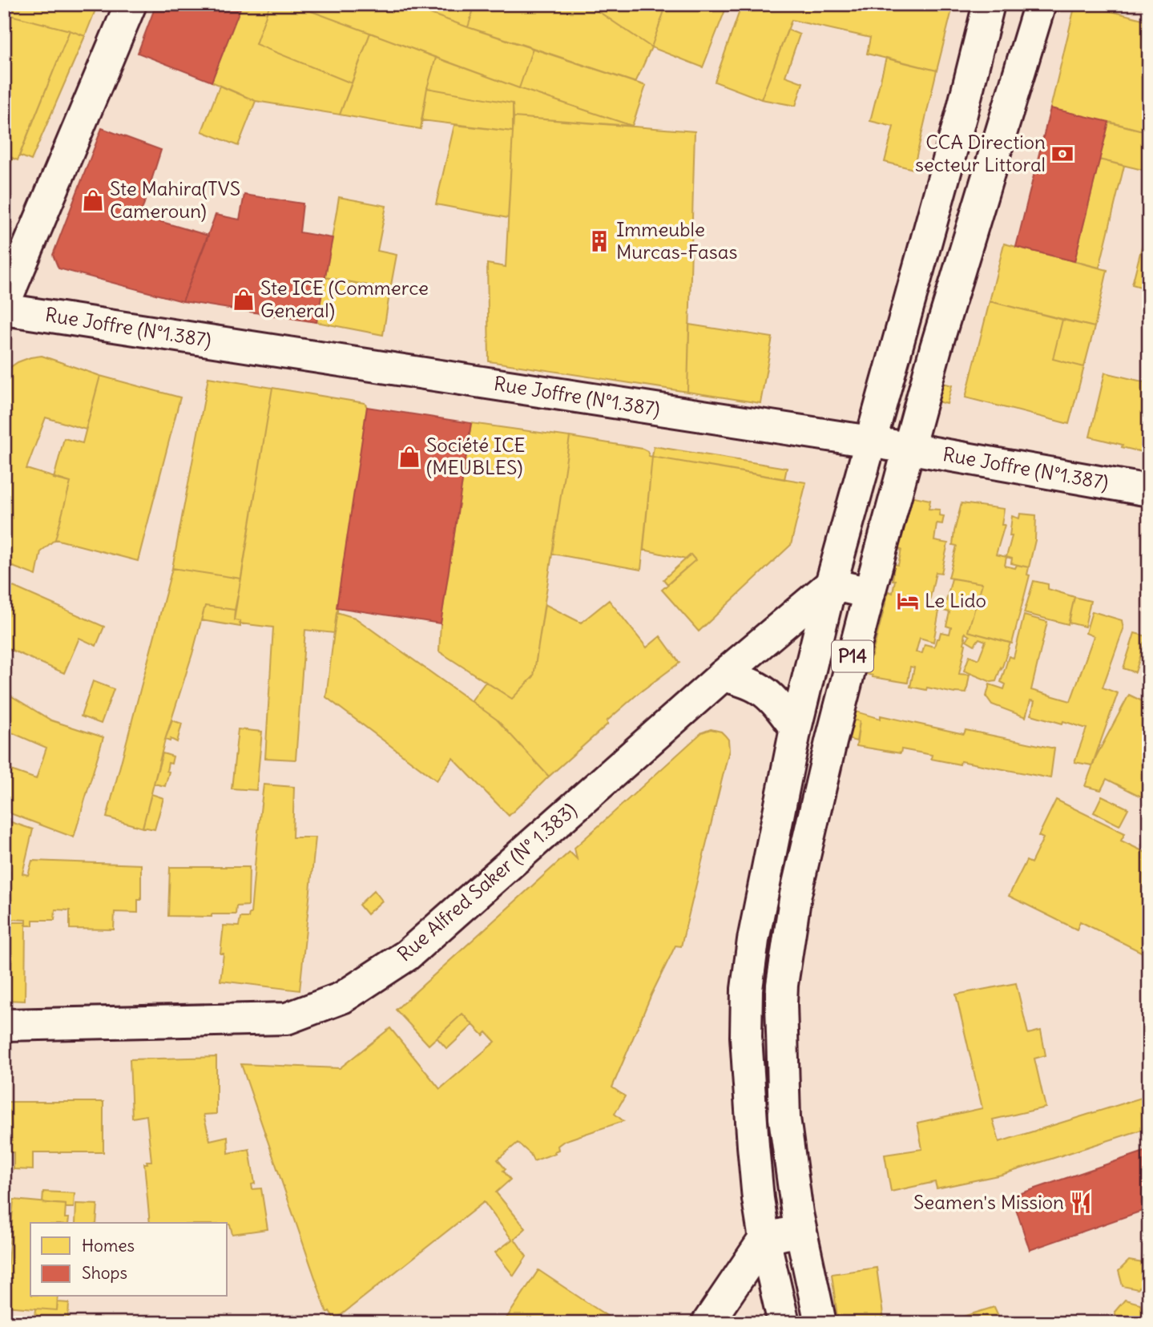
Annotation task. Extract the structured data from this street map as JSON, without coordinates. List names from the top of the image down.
{
  "streets": {
    "main road": ["Rue Joffre (N°1.387)", "P14", "Rue Alfred Saker (N° 1.383)"]
  },
  "crossings": [
    ["Rue Joffre (N°1.387)", "P14"],
    ["P14", "Rue Alfred Saker (N° 1.383)"]
  ],
  "places": {
    "bank": ["CCA Direction secteur Littoral"],
    "shop": ["Ste Mahira(TVS Cameroun)", "Ste ICE (Commerce General)", "Société ICE (MEUBLES)"],
    "building": ["Immeuble Murcas-Fasas"],
    "hotel": ["Le Lido"],
    "restaurant": ["Seamen's Mission"]
  },
  "legend": ["Homes", "Shops"]
}
